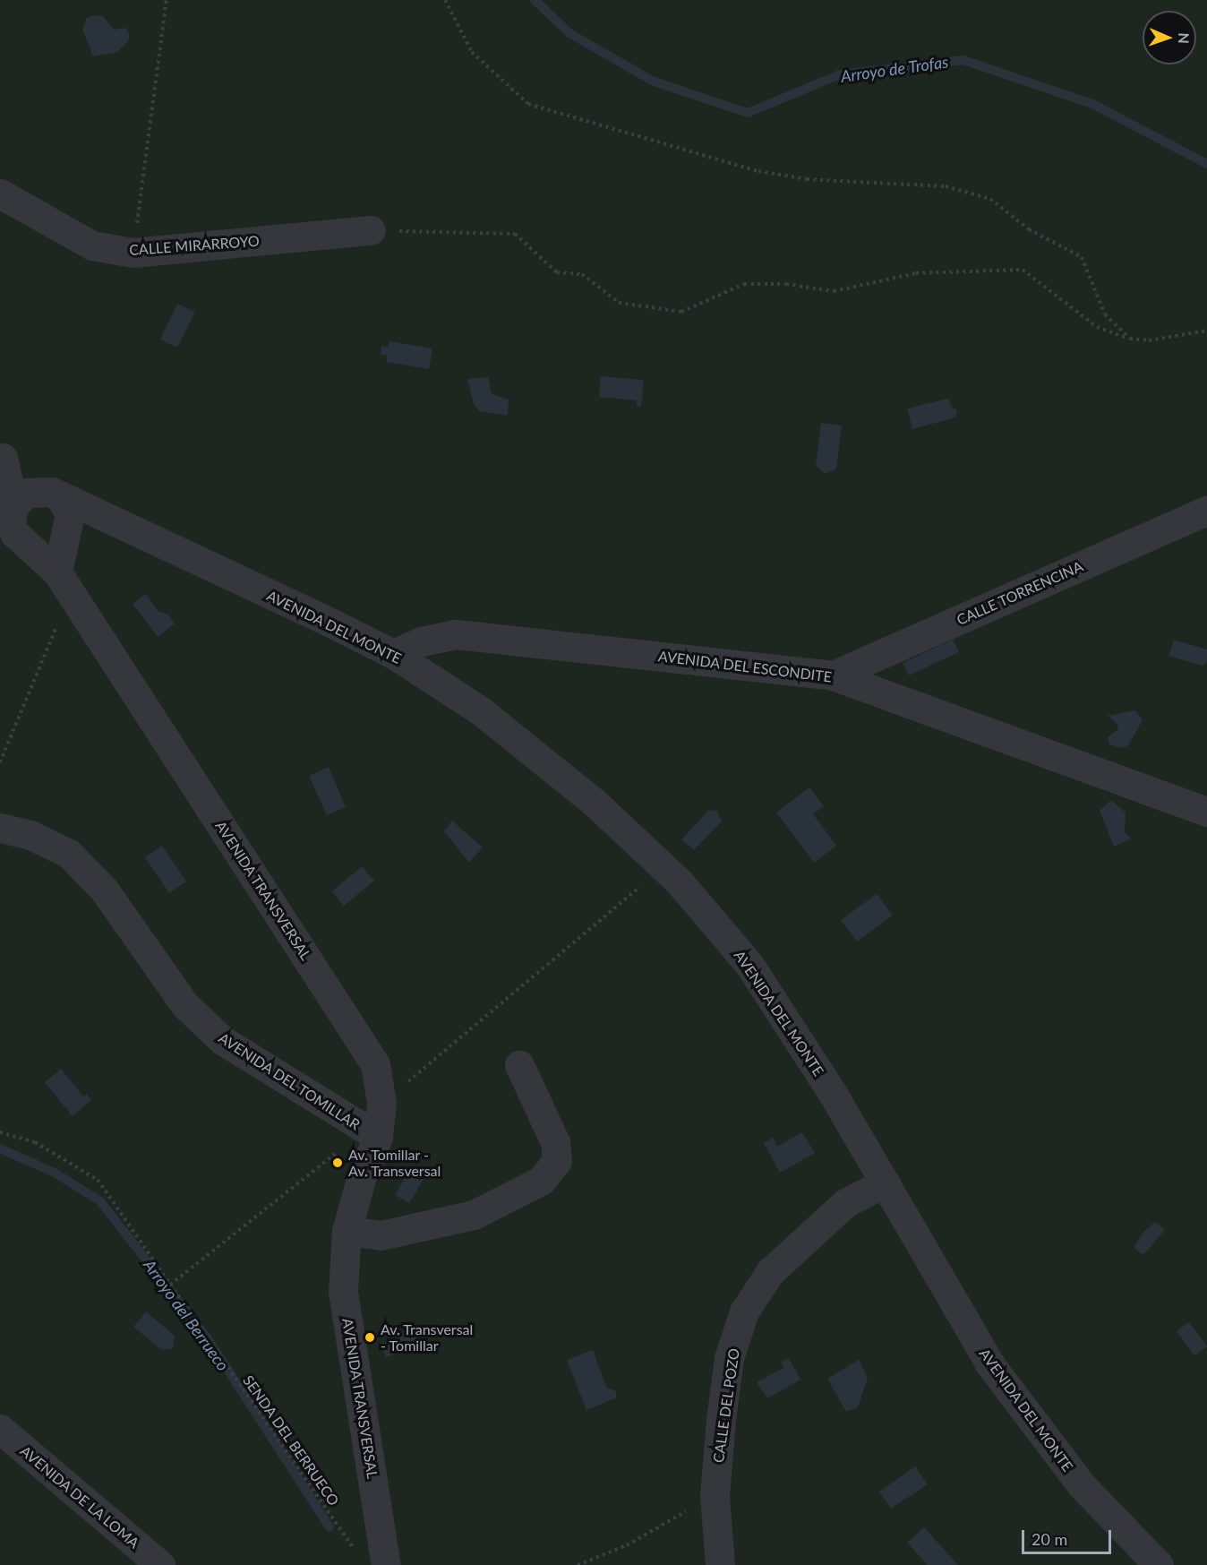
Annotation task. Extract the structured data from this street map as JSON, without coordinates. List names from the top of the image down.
{
  "streets": {
    "street": [
      "CALLE MIRARROYO",
      "CALLE TORRENCINA",
      "AVENIDA DEL MONTE",
      "AVENIDA DEL ESCONDITE",
      "AVENIDA TRANSVERSAL",
      "AVENIDA DEL TOMILLAR",
      "CALLE DEL POZO",
      "AVENIDA DE LA LOMA"
    ],
    "path": ["SENDA DEL BERRUECO"]
  },
  "crossings": [
    ["CALLE TORRENCINA", "AVENIDA DEL ESCONDITE"],
    ["AVENIDA DEL MONTE", "AVENIDA DEL ESCONDITE"],
    ["AVENIDA DEL MONTE", "AVENIDA TRANSVERSAL"],
    ["AVENIDA DEL MONTE", "CALLE DEL POZO"],
    ["AVENIDA TRANSVERSAL", "AVENIDA DEL TOMILLAR"]
  ],
  "water": ["Arroyo de Trofas", "Arroyo del Berrueco"],
  "places": ["Av. Tomillar - Av. Transversal", "Av. Transversal - Tomillar"],
  "scale_bar": "20 m",
  "north": "right"
}
